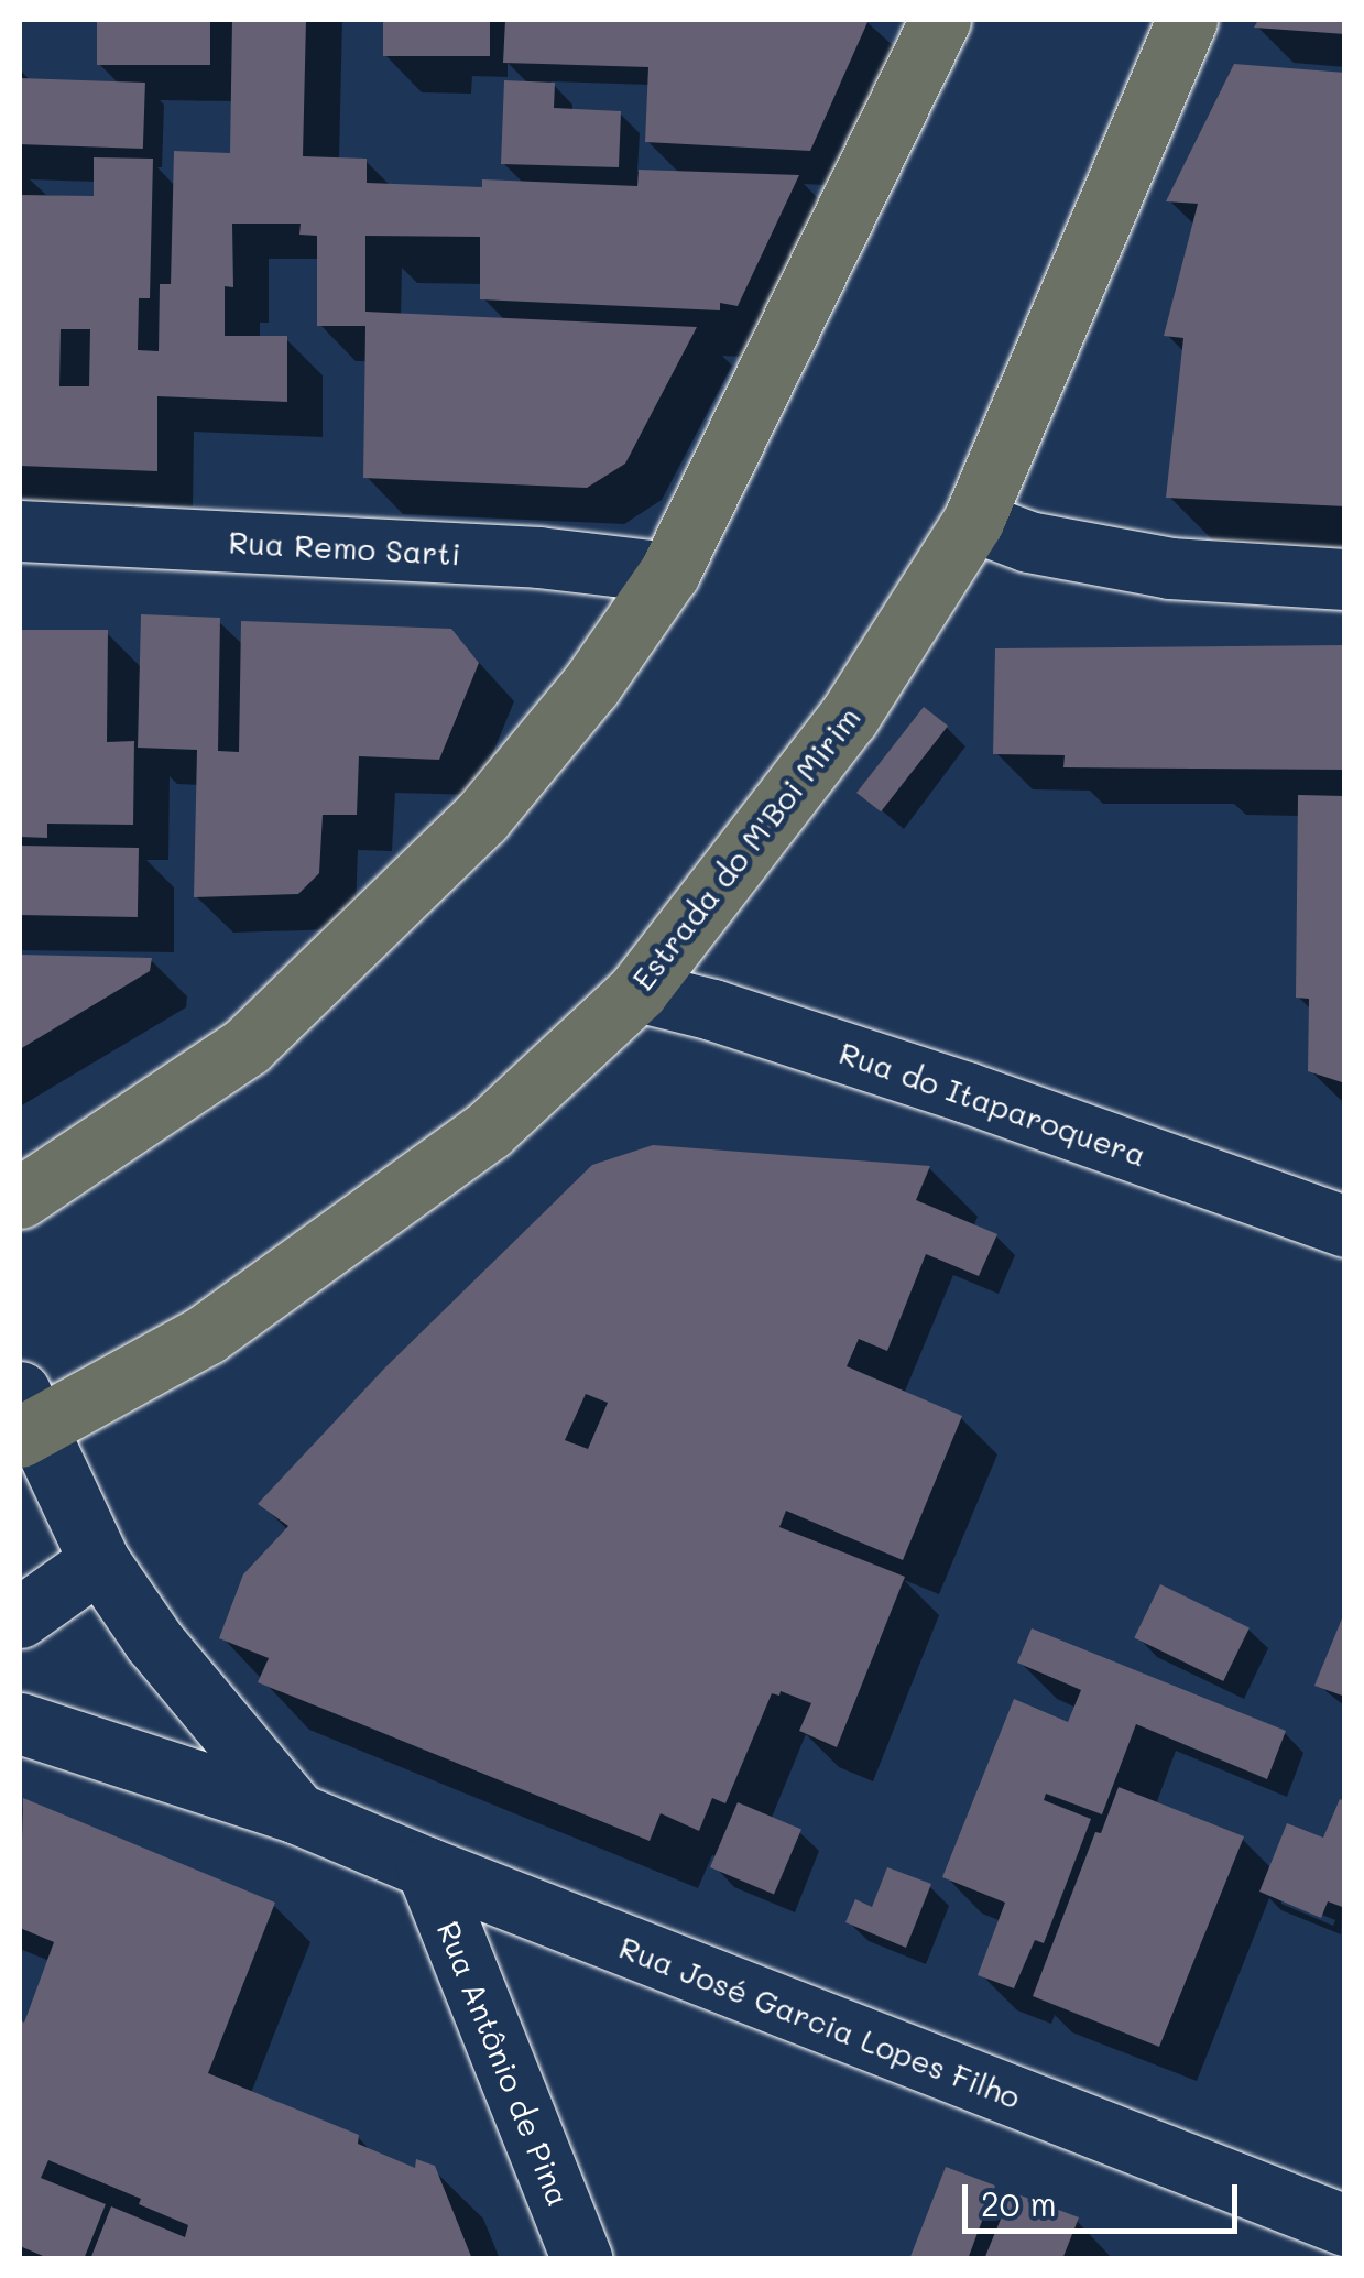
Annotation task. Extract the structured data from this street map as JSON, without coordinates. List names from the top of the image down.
{
  "streets": {
    "main road": ["Estrada do M'Boi Mirim"],
    "street": [
      "Rua Remo Sarti",
      "Rua do Itaparoquera",
      "Rua José Garcia Lopes Filho",
      "Rua Antônio de Pina"
    ]
  },
  "crossings": [
    ["Estrada do M'Boi Mirim", "Rua do Itaparoquera"],
    ["Estrada do M'Boi Mirim", "Rua José Garcia Lopes Filho"],
    ["Rua José Garcia Lopes Filho", "Rua Antônio de Pina"]
  ],
  "scale_bar": "20 m"
}
